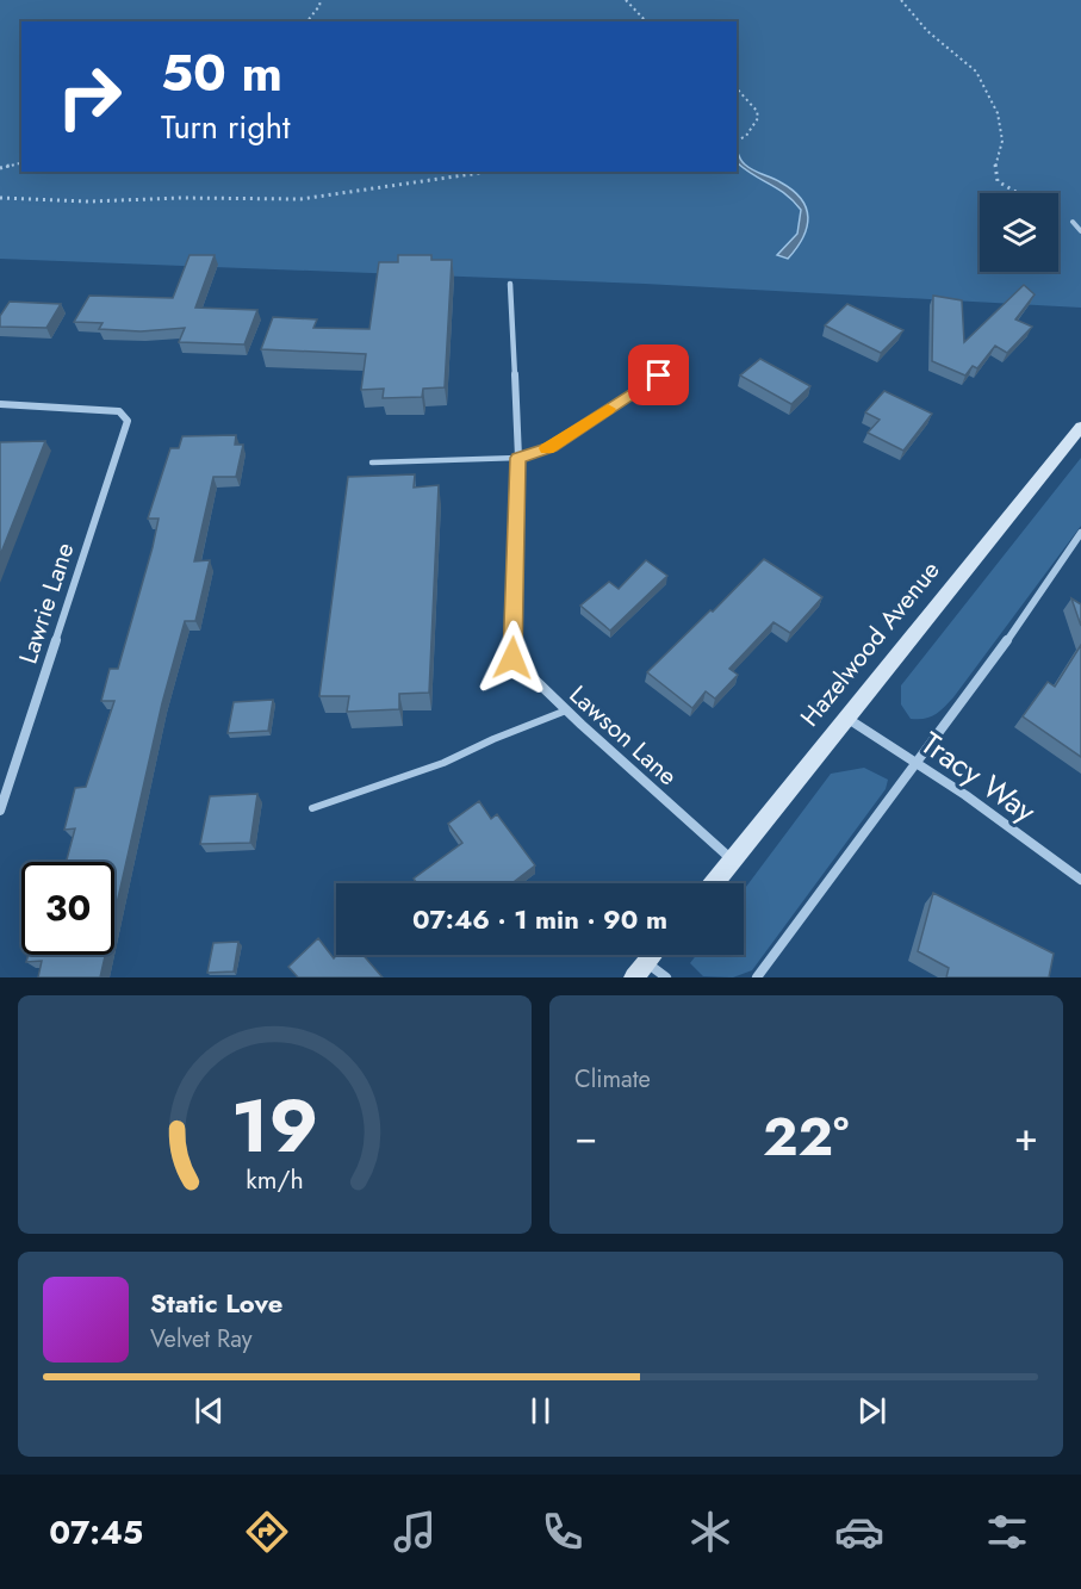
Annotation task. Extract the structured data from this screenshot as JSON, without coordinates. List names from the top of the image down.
{
  "streets": {
    "street": [
      "Lawrie Lane",
      "Hazelwood Avenue",
      "Lawson Lane",
      "Tracy Way"
    ]
  },
  "crossings": [
    ["Hazelwood Avenue", "Lawson Lane"],
    ["Hazelwood Avenue", "Tracy Way"]
  ],
  "page": {
    "turn": ["50 m", "Turn right"],
    "limit": "30",
    "trip": "07:46 · 1 min · 90 m",
    "tile": "Climate",
    "heat": ["−", "22°", "+"],
    "song": ["Static Love", "Velvet Ray"],
    "tabs": "07:45",
    "gauge": ["19", "km/h"]
  }
}
